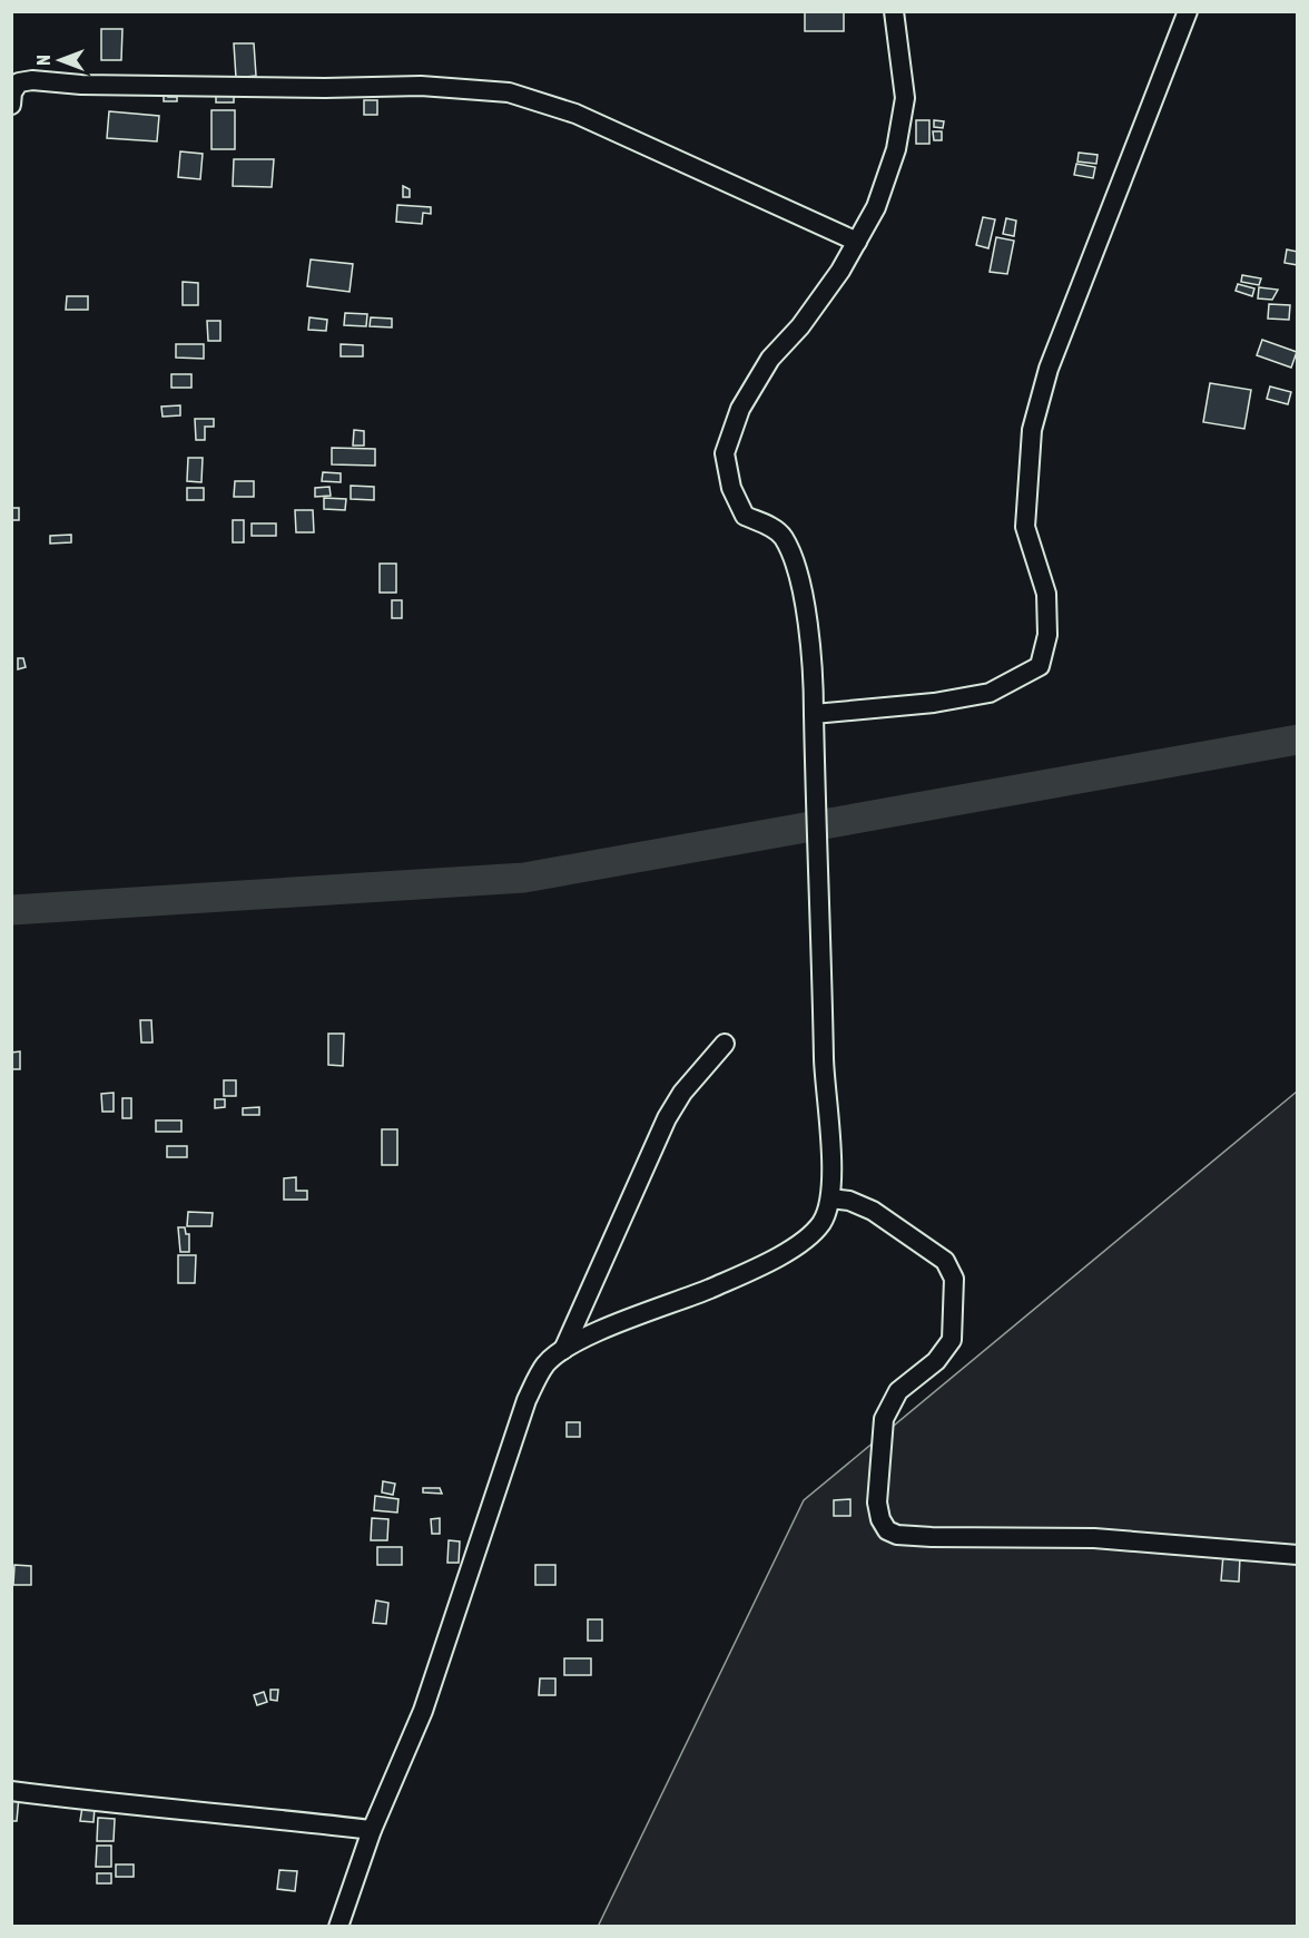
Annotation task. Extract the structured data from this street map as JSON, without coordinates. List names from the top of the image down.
{
  "north": "left"
}
